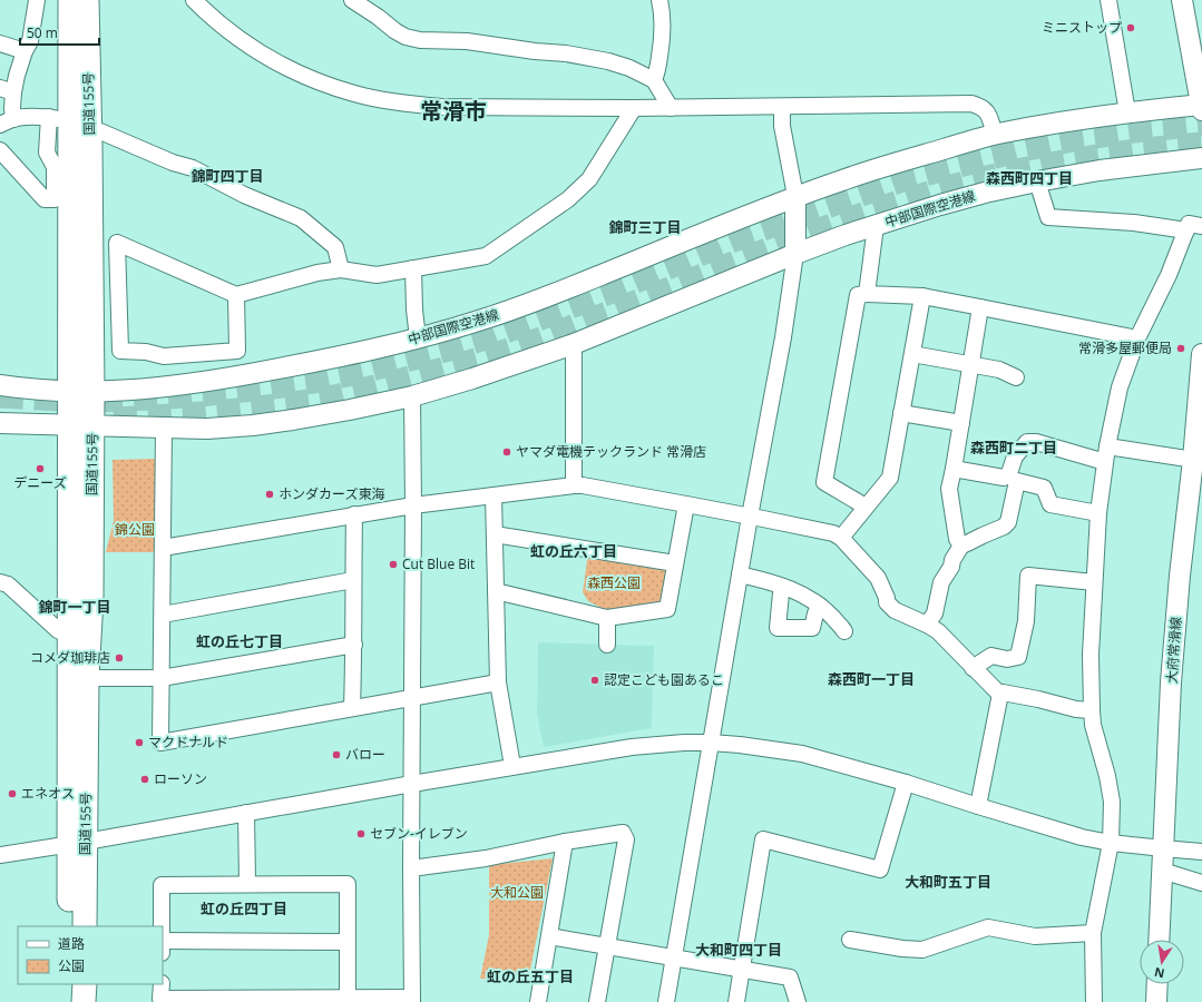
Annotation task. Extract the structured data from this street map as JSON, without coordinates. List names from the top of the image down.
{
  "streets": {
    "highway": ["国道155号"],
    "main road": ["中部国際空港線", "大府常滑線"]
  },
  "crossings": [
    ["国道155号", "中部国際空港線"]
  ],
  "districts": [
    "常滑市",
    "錦町四丁目",
    "森西町四丁目",
    "錦町三丁目",
    "森西町二丁目",
    "虹の丘六丁目",
    "錦町一丁目",
    "虹の丘七丁目",
    "森西町一丁目",
    "大和町五丁目",
    "虹の丘四丁目",
    "大和町四丁目",
    "虹の丘五丁目"
  ],
  "parks": ["錦公園", "森西公園", "大和公園"],
  "places": [
    "ミニストップ",
    "常滑多屋郵便局",
    "ヤマダ電機テックランド 常滑店",
    "デニーズ",
    "ホンダカーズ東海",
    "Cut Blue Bit",
    "コメダ珈琲店",
    "認定こども園あるこ",
    "マクドナルド",
    "バロー",
    "ローソン",
    "エネオス",
    "セブン-イレブン"
  ],
  "legend": ["道路", "公園"],
  "scale_bar": "50 m",
  "north": "bottom"
}
